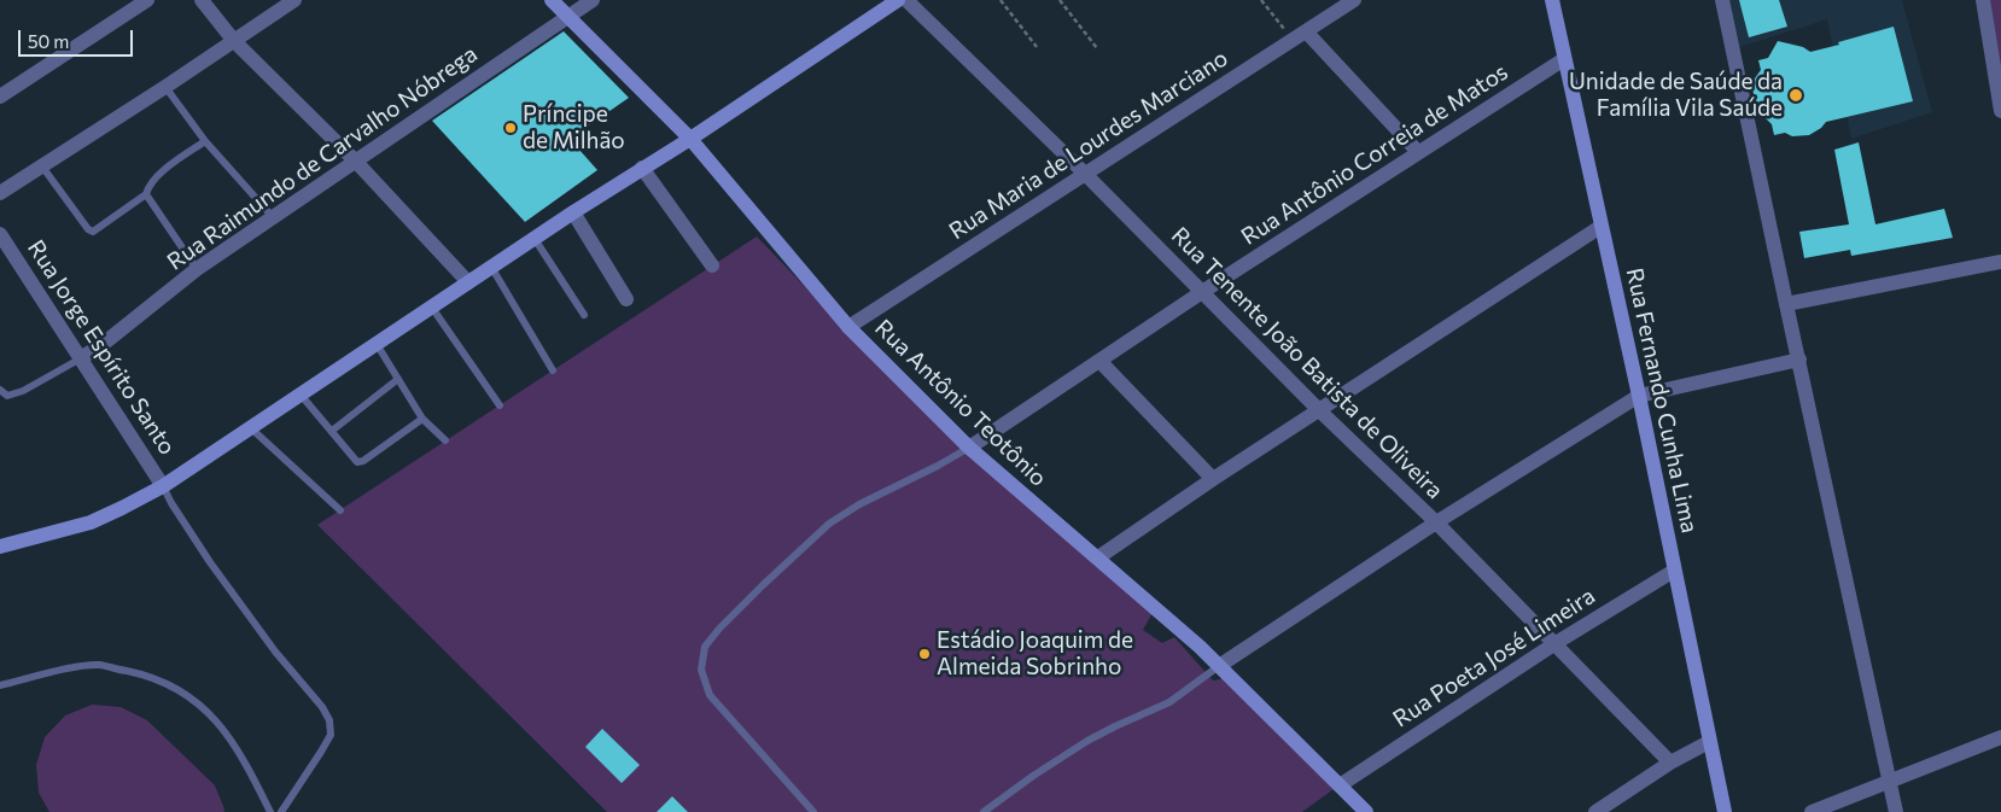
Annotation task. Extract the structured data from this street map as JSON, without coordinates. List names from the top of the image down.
{
  "streets": {
    "street": [
      "Rua Maria de Lourdes Marciano",
      "Rua Antônio Correia de Matos",
      "Rua Raimundo de Carvalho Nóbrega",
      "Rua Jorge Espírito Santo",
      "Rua Tenente João Batista de Oliveira",
      "Rua Fernando Cunha Lima",
      "Rua Antônio Teotônio",
      "Rua Poeta José Limeira"
    ]
  },
  "crossings": [
    ["Rua Maria de Lourdes Marciano", "Rua Tenente João Batista de Oliveira"],
    ["Rua Maria de Lourdes Marciano", "Rua Antônio Teotônio"],
    ["Rua Antônio Correia de Matos", "Rua Tenente João Batista de Oliveira"],
    ["Rua Antônio Correia de Matos", "Rua Fernando Cunha Lima"],
    ["Rua Antônio Correia de Matos", "Rua Antônio Teotônio"],
    ["Rua Raimundo de Carvalho Nóbrega", "Rua Jorge Espírito Santo"],
    ["Rua Raimundo de Carvalho Nóbrega", "Rua Antônio Teotônio"],
    ["Rua Tenente João Batista de Oliveira", "Rua Poeta José Limeira"],
    ["Rua Fernando Cunha Lima", "Rua Poeta José Limeira"],
    ["Rua Antônio Teotônio", "Rua Poeta José Limeira"]
  ],
  "places": ["Unidade de Saúde da Família Vila Saúde", "Príncipe de Milhão", "Estádio Joaquim de Almeida Sobrinho"],
  "scale_bar": "50 m"
}
